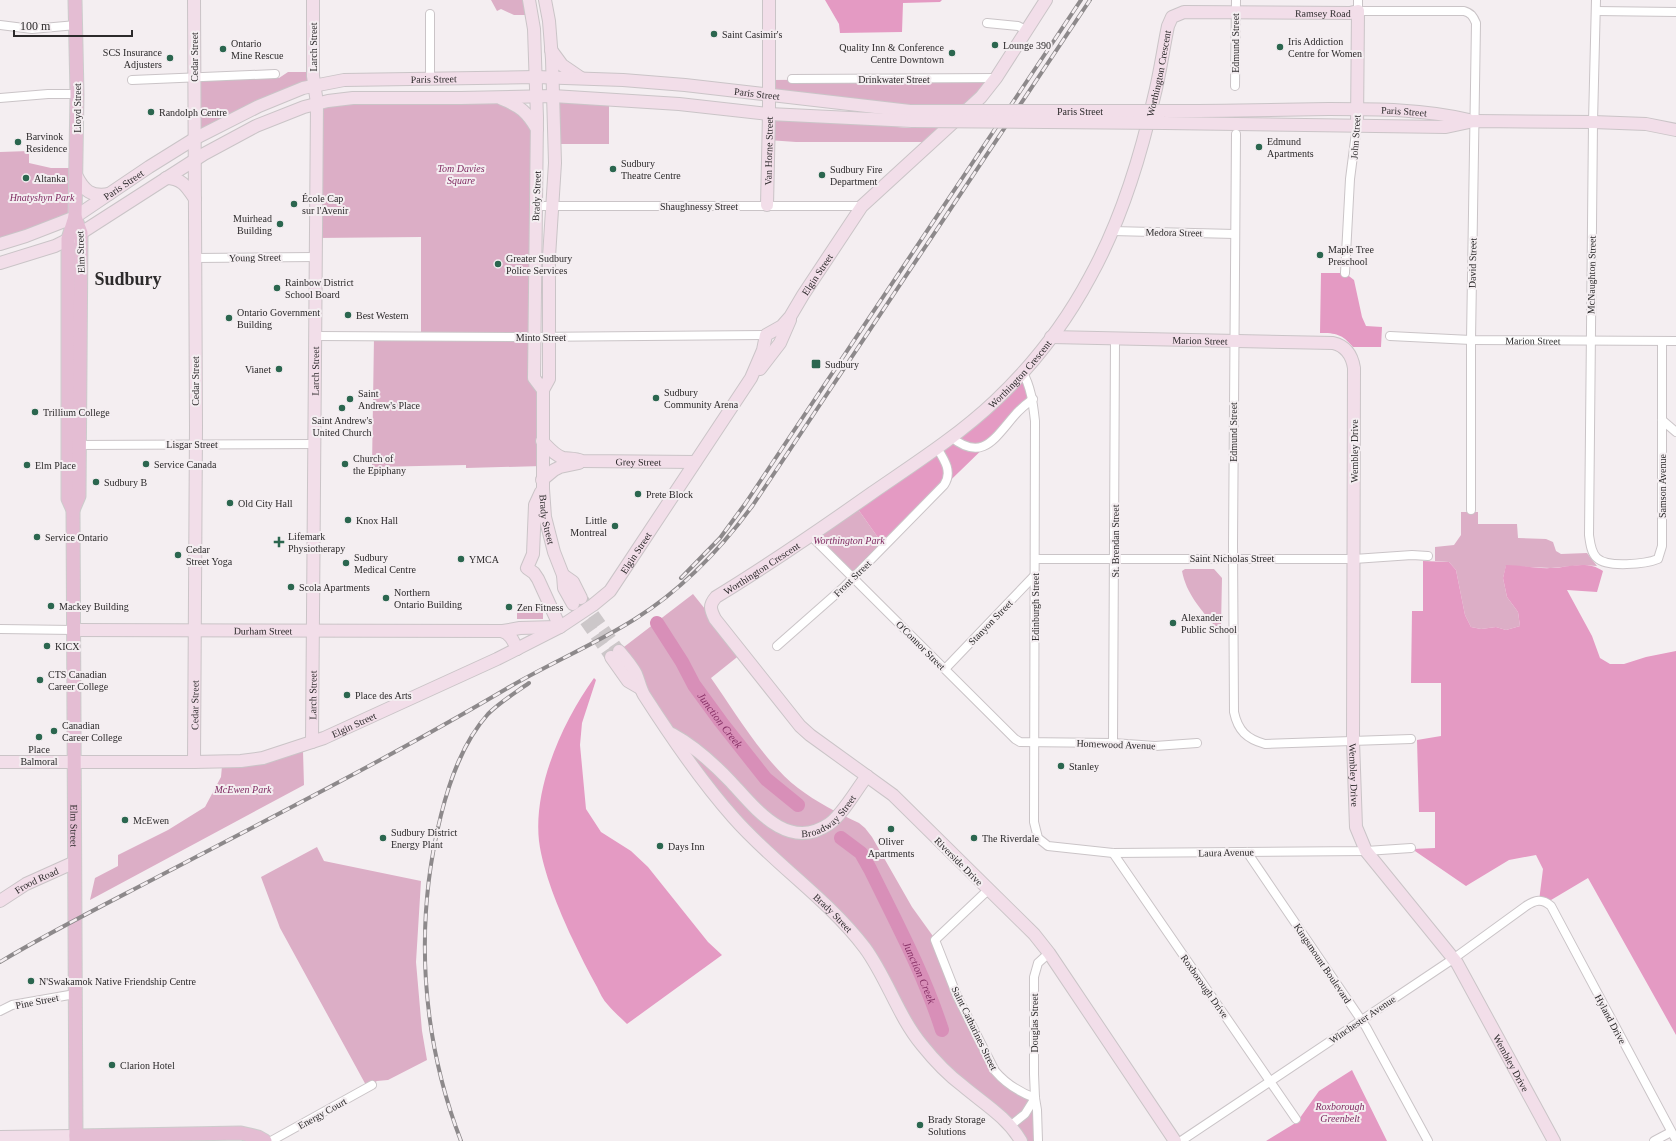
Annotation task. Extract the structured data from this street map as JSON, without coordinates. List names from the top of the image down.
{
  "streets": {
    "main road": [
      "Ramsey Road",
      "Larch Street",
      "Cedar Street",
      "Worthington Crescent",
      "Paris Street",
      "Lloyd Street",
      "John Street",
      "Van Horne Street",
      "Brady Street",
      "Elm Street",
      "Elgin Street",
      "Marion Street",
      "Wembley Drive",
      "Grey Street",
      "Durham Street",
      "Broadway Street",
      "Riverside Drive",
      "Frood Road"
    ],
    "street": [
      "Edmund Street",
      "Drinkwater Street",
      "Shaughnessy Street",
      "Medora Street",
      "Young Street",
      "David Street",
      "McNaughton Street",
      "Minto Street",
      "Lisgar Street",
      "Samson Avenue",
      "St. Brendan Street",
      "Saint Nicholas Street",
      "Front Street",
      "Edinburgh Street",
      "Stanyon Street",
      "O'Connor Street",
      "Homewood Avenue",
      "Laura Avenue",
      "Kingsmount Boulevard",
      "Roxborough Drive",
      "Pine Street",
      "Winchester Avenue",
      "Hyland Drive",
      "Douglas Street",
      "Saint Catharines Street",
      "Energy Court"
    ]
  },
  "crossings": [
    ["Ramsey Road", "Edmund Street"],
    ["Ramsey Road", "Worthington Crescent"],
    ["Ramsey Road", "John Street"],
    ["Ramsey Road", "David Street"],
    ["Edmund Street", "Medora Street"],
    ["Edmund Street", "Marion Street"],
    ["Edmund Street", "Wembley Drive"],
    ["Edmund Street", "Saint Nicholas Street"],
    ["Larch Street", "Paris Street"],
    ["Larch Street", "Young Street"],
    ["Larch Street", "Elgin Street"],
    ["Larch Street", "Minto Street"],
    ["Larch Street", "Lisgar Street"],
    ["Larch Street", "Durham Street"],
    ["Cedar Street", "Paris Street"],
    ["Cedar Street", "Young Street"],
    ["Cedar Street", "Elgin Street"],
    ["Cedar Street", "Lisgar Street"],
    ["Cedar Street", "Durham Street"],
    ["Worthington Crescent", "Medora Street"],
    ["Worthington Crescent", "Marion Street"],
    ["Worthington Crescent", "Front Street"],
    ["Worthington Crescent", "Edinburgh Street"],
    ["Worthington Crescent", "O'Connor Street"],
    ["Worthington Crescent", "Riverside Drive"],
    ["Paris Street", "Lloyd Street"],
    ["Paris Street", "John Street"],
    ["Paris Street", "Van Horne Street"],
    ["Paris Street", "Brady Street"],
    ["Paris Street", "Elm Street"],
    ["Paris Street", "David Street"],
    ["Paris Street", "McNaughton Street"],
    ["Drinkwater Street", "Elgin Street"],
    ["Lloyd Street", "Elm Street"],
    ["Van Horne Street", "Shaughnessy Street"],
    ["Brady Street", "Shaughnessy Street"],
    ["Brady Street", "Minto Street"],
    ["Shaughnessy Street", "Elgin Street"],
    ["Elm Street", "Elgin Street"],
    ["Elm Street", "Lisgar Street"],
    ["Elm Street", "Durham Street"],
    ["Elm Street", "Frood Road"],
    ["Elm Street", "Pine Street"],
    ["David Street", "Marion Street"],
    ["Elgin Street", "Minto Street"],
    ["Elgin Street", "Grey Street"],
    ["Elgin Street", "Durham Street"],
    ["McNaughton Street", "Marion Street"],
    ["McNaughton Street", "Samson Avenue"],
    ["Marion Street", "Wembley Drive"],
    ["Marion Street", "Samson Avenue"],
    ["Marion Street", "St. Brendan Street"],
    ["Wembley Drive", "Saint Nicholas Street"],
    ["Wembley Drive", "Laura Avenue"],
    ["Wembley Drive", "Winchester Avenue"],
    ["St. Brendan Street", "Saint Nicholas Street"],
    ["St. Brendan Street", "Homewood Avenue"],
    ["Saint Nicholas Street", "Edinburgh Street"],
    ["Front Street", "O'Connor Street"],
    ["Edinburgh Street", "Stanyon Street"],
    ["Edinburgh Street", "O'Connor Street"],
    ["Edinburgh Street", "Homewood Avenue"],
    ["Edinburgh Street", "Laura Avenue"],
    ["Stanyon Street", "O'Connor Street"],
    ["O'Connor Street", "Homewood Avenue"],
    ["Broadway Street", "Riverside Drive"],
    ["Laura Avenue", "Kingsmount Boulevard"],
    ["Laura Avenue", "Roxborough Drive"],
    ["Riverside Drive", "Douglas Street"],
    ["Riverside Drive", "Saint Catharines Street"],
    ["Kingsmount Boulevard", "Winchester Avenue"],
    ["Roxborough Drive", "Winchester Avenue"],
    ["Winchester Avenue", "Hyland Drive"],
    ["Douglas Street", "Saint Catharines Street"]
  ],
  "districts": ["Sudbury"],
  "water": ["Junction Creek"],
  "parks": [
    "Tom Davies Square",
    "Hnatyshyn Park",
    "Worthington Park",
    "McEwen Park",
    "Roxborough Greenbelt"
  ],
  "places": {
    "other": [
      "Saint Casimir's",
      "Lounge 390",
      "Iris Addiction Centre for Women",
      "Ontario Mine Rescue",
      "Quality Inn & Conference Centre Downtown",
      "SCS Insurance Adjusters",
      "Randolph Centre",
      "Barvinok Residence",
      "Edmund Apartments",
      "Sudbury Theatre Centre",
      "Sudbury Fire Department",
      "Altanka",
      "École Cap sur l'Avenir",
      "Muirhead Building",
      "Maple Tree Preschool",
      "Greater Sudbury Police Services",
      "Rainbow District School Board",
      "Best Western",
      "Ontario Government Building",
      "Vianet",
      "Sudbury Community Arena",
      "Saint Andrew's Place",
      "Saint Andrew's United Church",
      "Trillium College",
      "Service Canada",
      "Church of the Epiphany",
      "Elm Place",
      "Sudbury B",
      "Prete Block",
      "Old City Hall",
      "Knox Hall",
      "Little Montreal",
      "Service Ontario",
      "Cedar Street Yoga",
      "YMCA",
      "Sudbury Medical Centre",
      "Scola Apartments",
      "Northern Ontario Building",
      "Mackey Building",
      "Zen Fitness",
      "Alexander Public School",
      "KICX",
      "CTS Canadian Career College",
      "Place des Arts",
      "Canadian Career College",
      "Place Balmoral",
      "Stanley",
      "McEwen",
      "Oliver Apartments",
      "Sudbury District Energy Plant",
      "The Riverdale",
      "Days Inn",
      "N'Swakamok Native Friendship Centre",
      "Clarion Hotel",
      "Brady Storage Solutions"
    ],
    "transit": ["Sudbury"],
    "health": ["Lifemark Physiotherapy"]
  },
  "scale_bar": "100 m"
}
